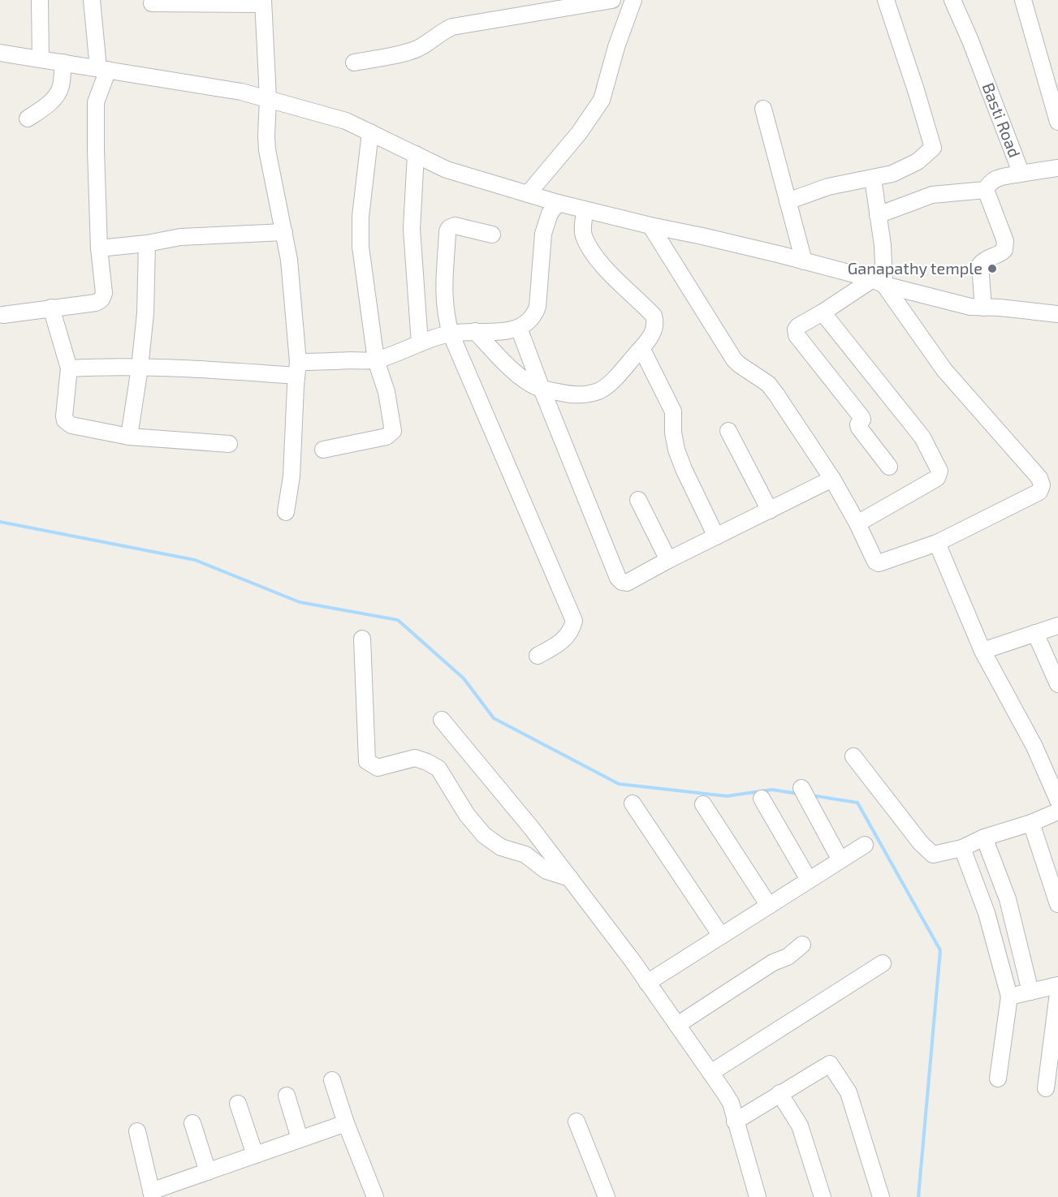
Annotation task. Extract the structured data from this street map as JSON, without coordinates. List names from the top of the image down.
{
  "streets": {
    "street": ["Basti Road"]
  },
  "places": ["Ganapathy temple"]
}
